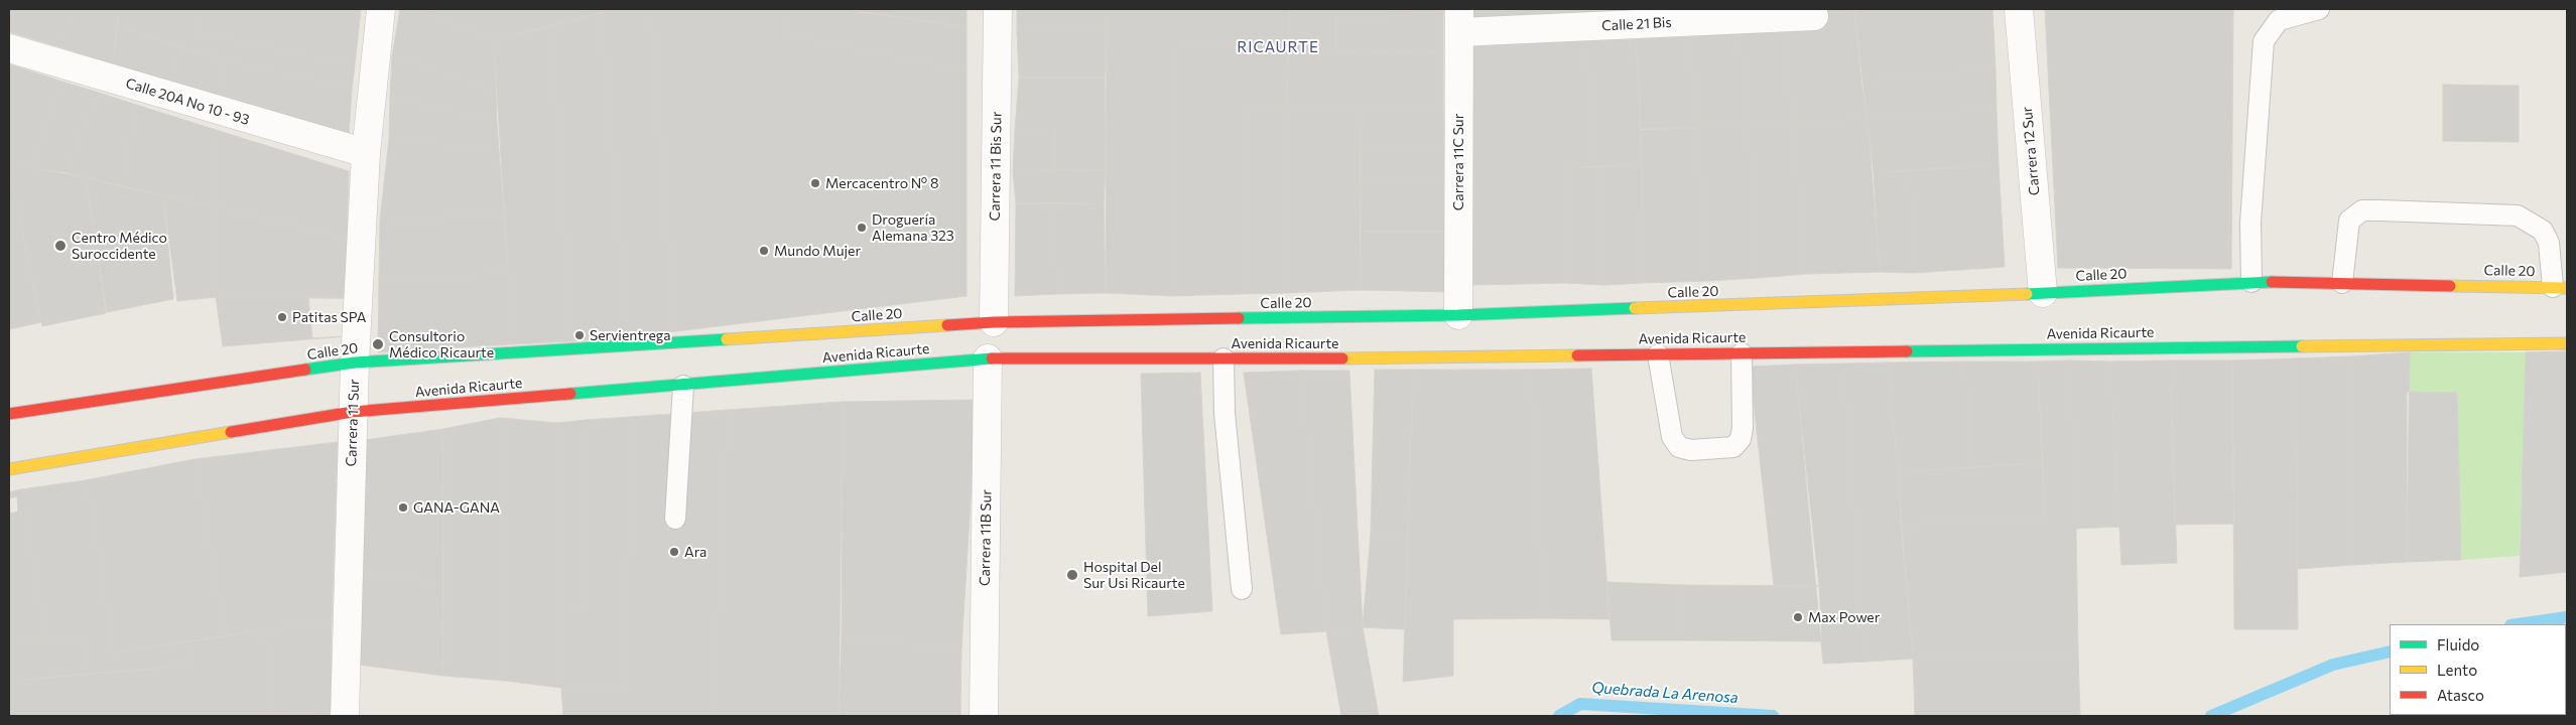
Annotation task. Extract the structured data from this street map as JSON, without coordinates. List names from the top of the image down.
{
  "streets": {
    "main road": ["Calle 20", "Avenida Ricaurte"],
    "street": [
      "Calle 21 Bis",
      "Calle 20A No 10 - 93",
      "Carrera 12 Sur",
      "Carrera 11C Sur",
      "Carrera 11 Bis Sur",
      "Carrera 11 Sur",
      "Carrera 11B Sur"
    ]
  },
  "crossings": [
    ["Calle 21 Bis", "Carrera 11C Sur"],
    ["Calle 20A No 10 - 93", "Carrera 11 Sur"],
    ["Carrera 12 Sur", "Calle 20"],
    ["Carrera 11C Sur", "Calle 20"],
    ["Carrera 11 Bis Sur", "Calle 20"],
    ["Calle 20", "Carrera 11 Sur"],
    ["Avenida Ricaurte", "Carrera 11 Sur"],
    ["Avenida Ricaurte", "Carrera 11B Sur"]
  ],
  "districts": ["RICAURTE"],
  "water": ["Quebrada La Arenosa"],
  "places": [
    "Mercacentro Nº 8",
    "Droguería Alemana 323",
    "Centro Médico Suroccidente",
    "Mundo Mujer",
    "Patitas SPA",
    "Servientrega",
    "Consultorio Médico Ricaurte",
    "GANA-GANA",
    "Ara",
    "Hospital Del Sur Usi Ricaurte",
    "Max Power"
  ],
  "legend": ["Fluido", "Lento", "Atasco"]
}
